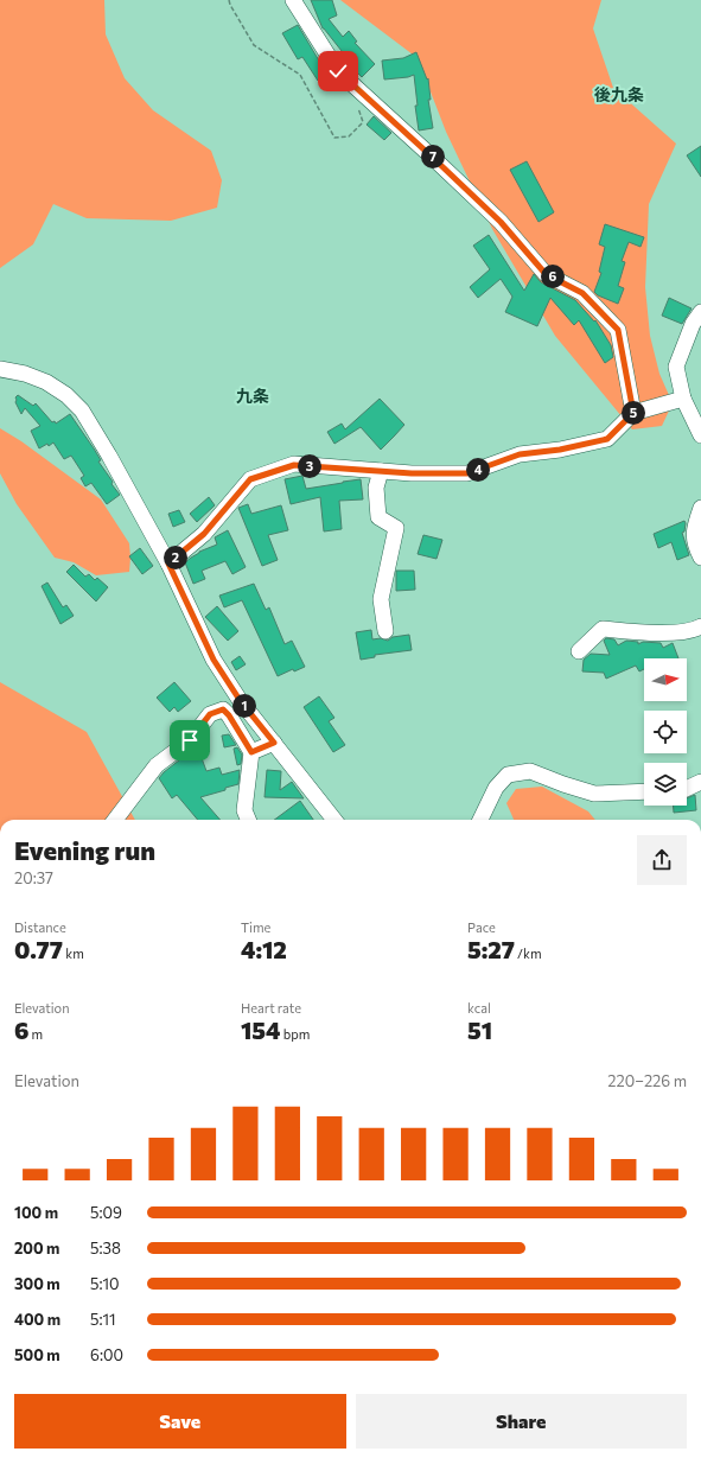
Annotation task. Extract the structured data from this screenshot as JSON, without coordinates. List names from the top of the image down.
{
  "districts": ["後九条", "九条"],
  "north": "right",
  "page": {
    "pins": [
      "7",
      "6",
      "5",
      "3",
      "4",
      "2",
      "1"
    ],
    "heading": ["Evening run", "20:37"],
    "stats": [
      ["Distance", "0.77 km"],
      ["Time", "4:12"],
      ["Pace", "5:27 /km"],
      ["Elevation", "6 m"],
      ["Heart rate", "154 bpm"],
      ["kcal", "51"]
    ],
    "chart": ["Elevation", "220–226 m"],
    "list": [
      {
        "name": "100 m",
        "note": "5:09"
      },
      {
        "name": "200 m",
        "note": "5:38"
      },
      {
        "name": "300 m",
        "note": "5:10"
      },
      {
        "name": "400 m",
        "note": "5:11"
      },
      {
        "name": "500 m",
        "note": "6:00"
      }
    ],
    "buttons": ["Save", "Share"]
  }
}
